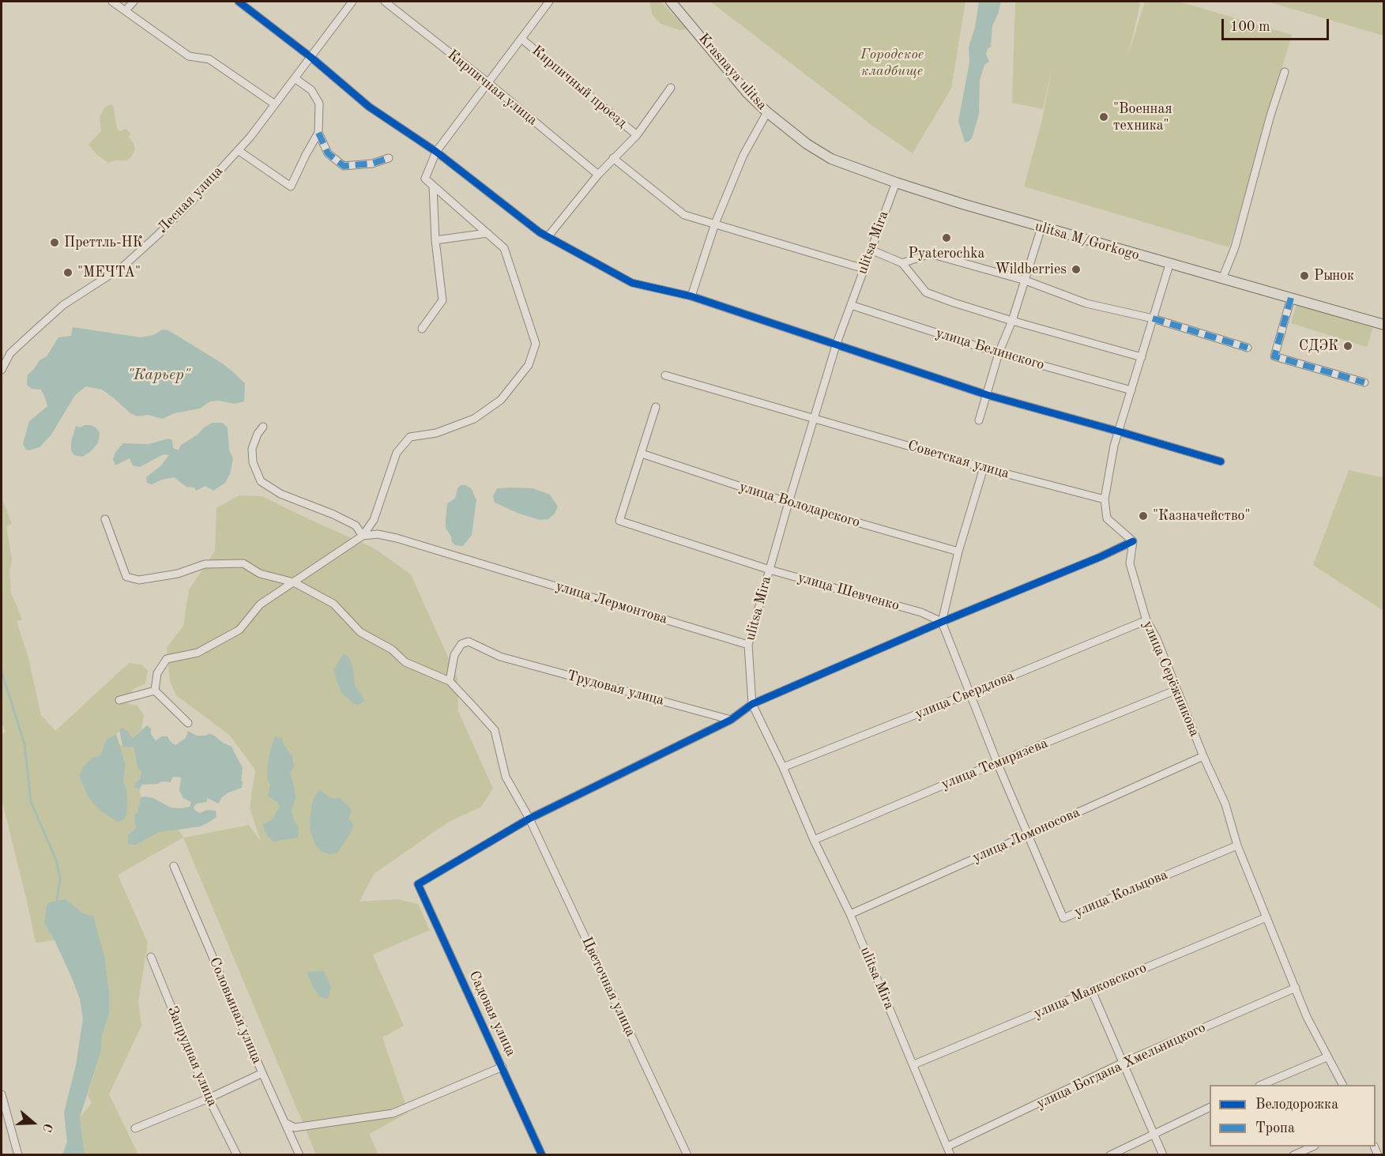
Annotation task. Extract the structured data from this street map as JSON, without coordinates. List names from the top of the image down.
{
  "streets": {
    "main road": ["Krasnaya ulitsa", "ulitsa M/Gorkogo"],
    "street": [
      "Кирпичный проезд",
      "Кирпичная улица",
      "Лесная улица",
      "ulitsa Mira",
      "улица Белинского",
      "Советская улица",
      "улица Володарского",
      "улица Шевченко",
      "улица Лермонтова",
      "улица Серёжникова",
      "Трудовая улица",
      "улица Свердлова",
      "улица Темирязева",
      "улица Ломоносова",
      "улица Кольцова",
      "Цветочная улица",
      "улица Маяковского",
      "Соловьиная улица",
      "Садовая улица",
      "Запрудная улица",
      "улица Богдана Хмельницкого"
    ]
  },
  "crossings": [
    ["Krasnaya ulitsa", "ulitsa M/Gorkogo"],
    ["ulitsa M/Gorkogo", "ulitsa Mira"],
    ["ulitsa Mira", "улица Белинского"],
    ["ulitsa Mira", "Советская улица"],
    ["ulitsa Mira", "улица Володарского"],
    ["ulitsa Mira", "улица Шевченко"],
    ["ulitsa Mira", "улица Лермонтова"],
    ["ulitsa Mira", "улица Свердлова"],
    ["ulitsa Mira", "улица Темирязева"],
    ["ulitsa Mira", "улица Ломоносова"],
    ["ulitsa Mira", "улица Маяковского"],
    ["ulitsa Mira", "улица Богдана Хмельницкого"],
    ["улица Володарского", "улица Шевченко"],
    ["улица Серёжникова", "улица Свердлова"],
    ["улица Серёжникова", "улица Темирязева"],
    ["улица Серёжникова", "улица Ломоносова"],
    ["улица Серёжникова", "улица Кольцова"],
    ["улица Серёжникова", "улица Маяковского"],
    ["улица Серёжникова", "улица Богдана Хмельницкого"],
    ["Трудовая улица", "Цветочная улица"],
    ["улица Ломоносова", "улица Кольцова"],
    ["Цветочная улица", "Садовая улица"]
  ],
  "water": ["\"Карьер\""],
  "parks": ["Городское кладбище"],
  "places": [
    "\"Военная техника\"",
    "Pyaterochka",
    "Преттль-НК",
    "Wildberries",
    "\"МЕЧТА\"",
    "Рынок",
    "СДЭК",
    "\"Казначейство\""
  ],
  "legend": ["Велодорожка", "Тропа"],
  "scale_bar": "100 m",
  "north": "right"
}
